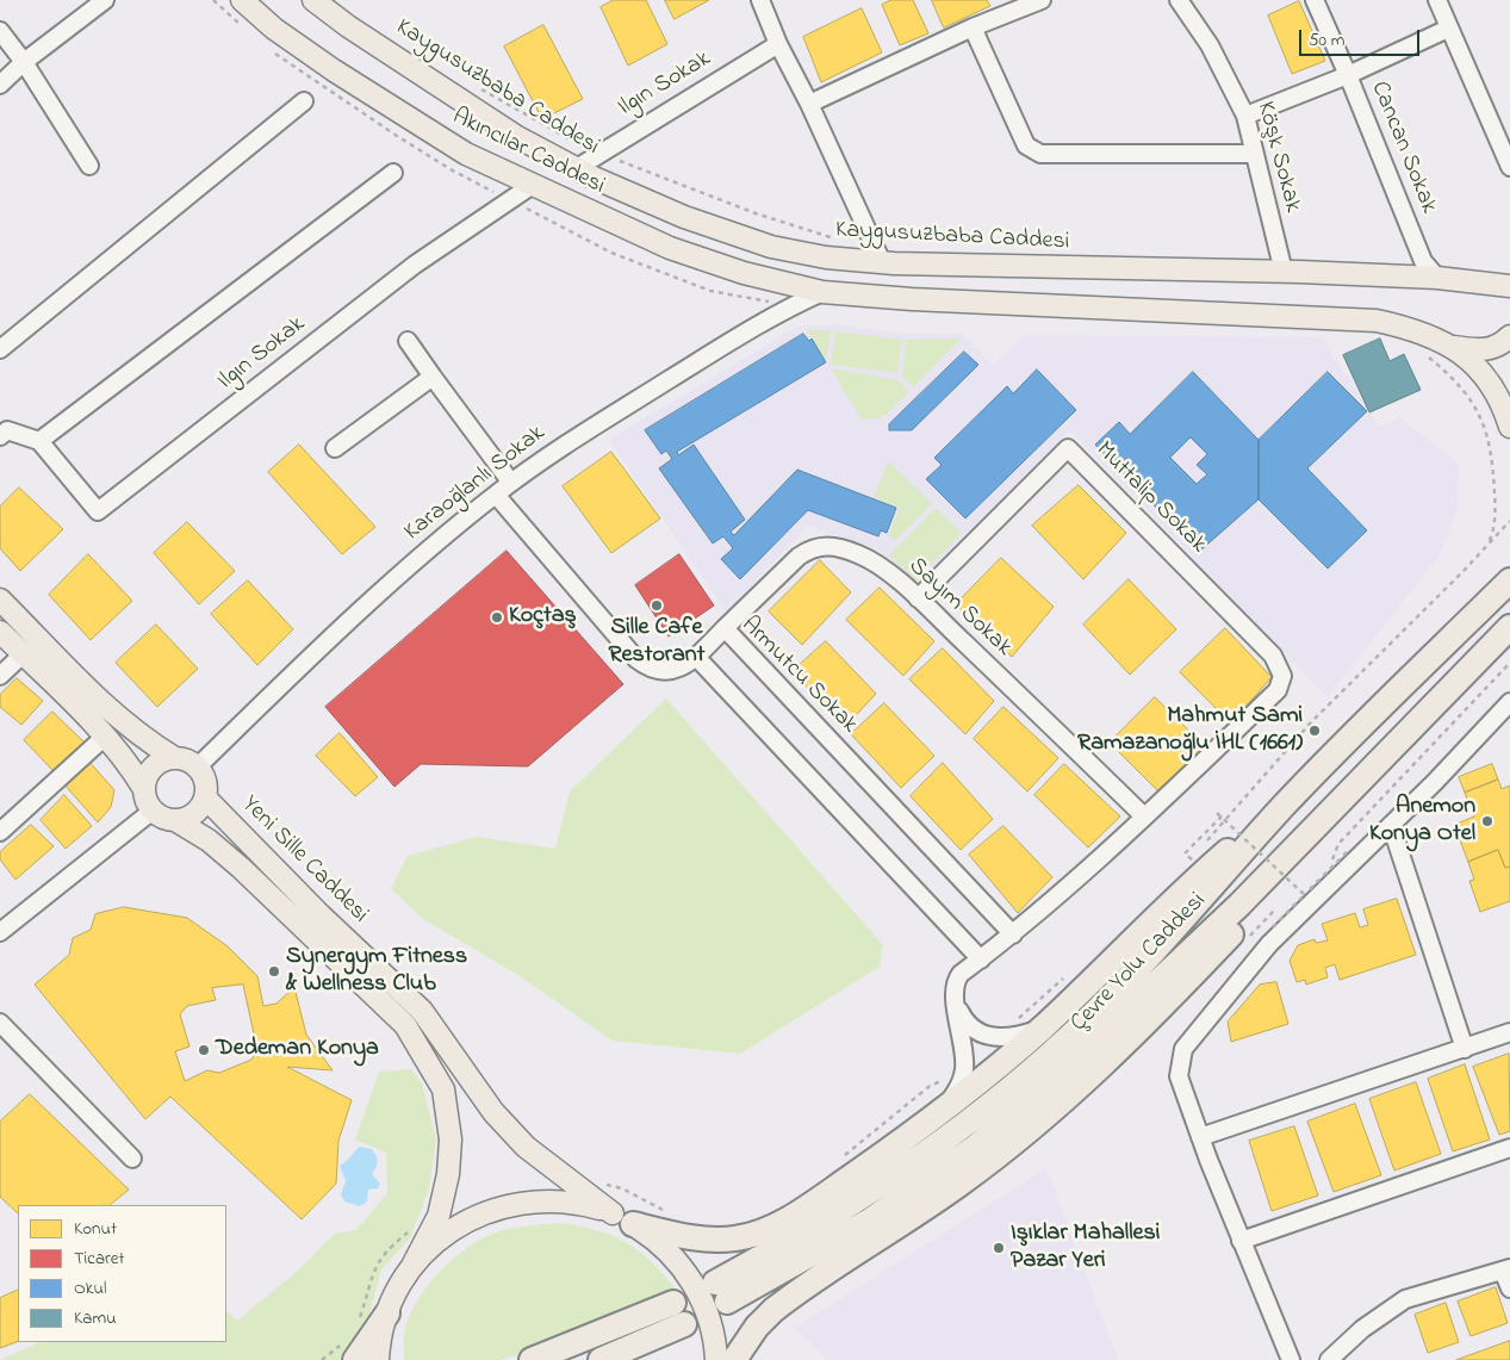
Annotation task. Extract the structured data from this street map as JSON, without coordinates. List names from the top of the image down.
{
  "streets": {
    "highway": ["Çevre Yolu Caddesi"],
    "main road": ["Kaygusuzbaba Caddesi", "Akıncılar Caddesi", "Yeni Sille Caddesi"],
    "street": [
      "Ilgın Sokak",
      "Cancan Sokak",
      "Köşk Sokak",
      "Karaoğlanlı Sokak",
      "Muttalip Sokak",
      "Sayım Sokak",
      "Armutcu Sokak"
    ]
  },
  "crossings": [
    ["Ilgın Sokak", "Kaygusuzbaba Caddesi"],
    ["Ilgın Sokak", "Akıncılar Caddesi"],
    ["Kaygusuzbaba Caddesi", "Cancan Sokak"],
    ["Kaygusuzbaba Caddesi", "Köşk Sokak"],
    ["Akıncılar Caddesi", "Karaoğlanlı Sokak"],
    ["Karaoğlanlı Sokak", "Armutcu Sokak"],
    ["Karaoğlanlı Sokak", "Yeni Sille Caddesi"],
    ["Muttalip Sokak", "Sayım Sokak"],
    ["Sayım Sokak", "Armutcu Sokak"]
  ],
  "places": [
    "Sille Cafe Restorant",
    "Koçtaş",
    "Mahmut Sami Ramazanoğlu İHL (1661)",
    "Anemon Konya Otel",
    "Synergym Fitness & Wellness Club",
    "Dedeman Konya",
    "Işıklar Mahallesi Pazar Yeri"
  ],
  "legend": [
    "Konut",
    "Ticaret",
    "Okul",
    "Kamu"
  ],
  "scale_bar": "50 m"
}
